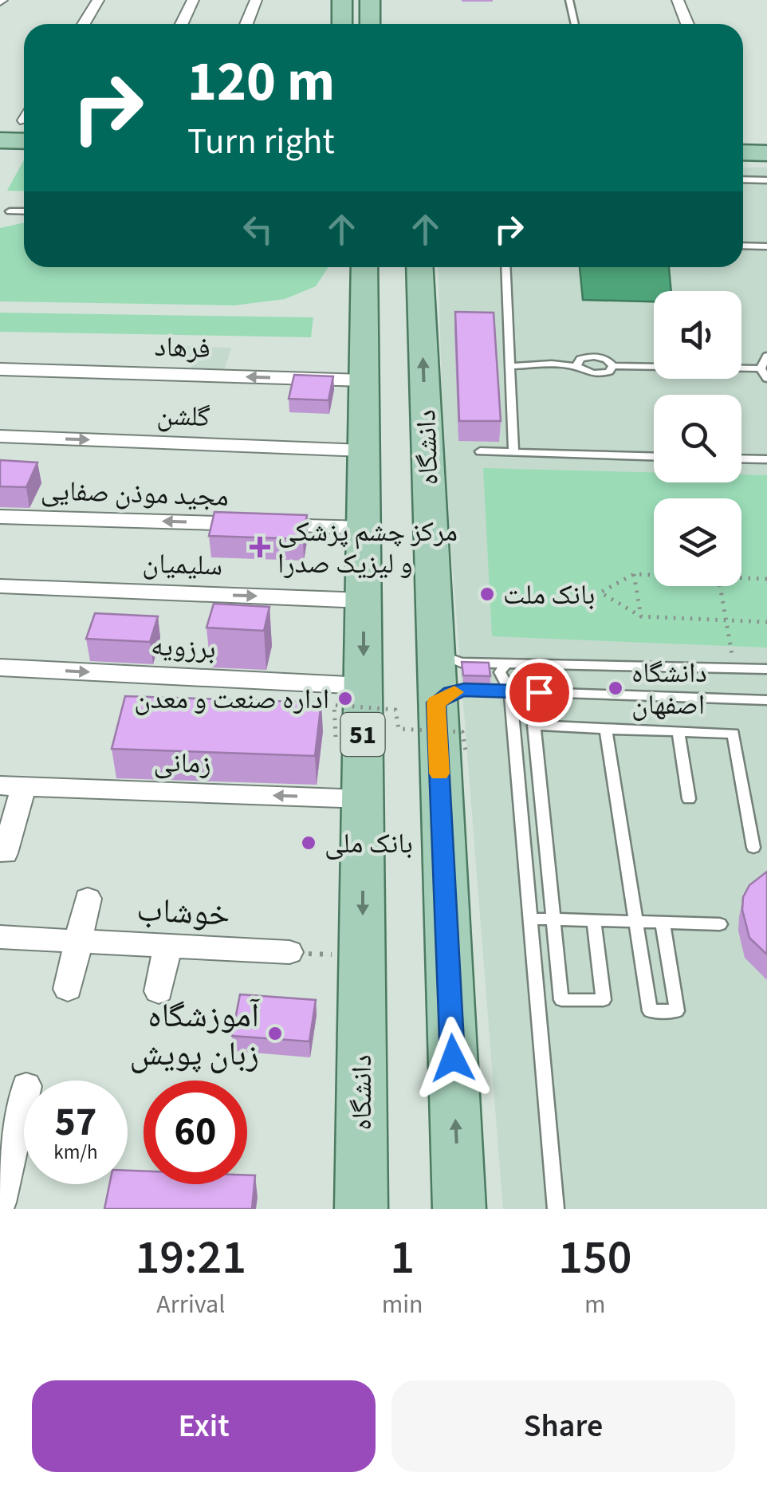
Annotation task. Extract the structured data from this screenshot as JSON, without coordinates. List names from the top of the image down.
{
  "streets": {
    "main road": ["دانشگاه", "51"],
    "street": [
      "فرهاد",
      "گلشن",
      "مجید موذن صفایی",
      "سلیمیان",
      "برزویه",
      "زمانی",
      "خوشاب"
    ]
  },
  "crossings": [
    ["فرهاد", "دانشگاه"],
    ["گلشن", "دانشگاه"],
    ["دانشگاه", "مجید موذن صفایی"],
    ["دانشگاه", "سلیمیان"],
    ["دانشگاه", "برزویه"],
    ["دانشگاه", "زمانی"]
  ],
  "one_way": [
    "فرهاد",
    "گلشن",
    "مجید موذن صفایی",
    "سلیمیان",
    "برزویه",
    "زمانی"
  ],
  "places": {
    "health": ["مرکز چشم پزشکی و لیزیک صدرا"],
    "other": [
      "بانک ملت",
      "دانشگاه اصفهان",
      "اداره صنعت و معدن",
      "بانک ملی",
      "آموزشگاه زبان پویش"
    ]
  },
  "page": {
    "turn": ["120 m", "Turn right"],
    "speed": "57 km/h",
    "limit": "60",
    "eta": [
      "19:21",
      "Arrival",
      "1",
      "min",
      "150",
      "m"
    ],
    "buttons": ["Exit", "Share"]
  }
}
